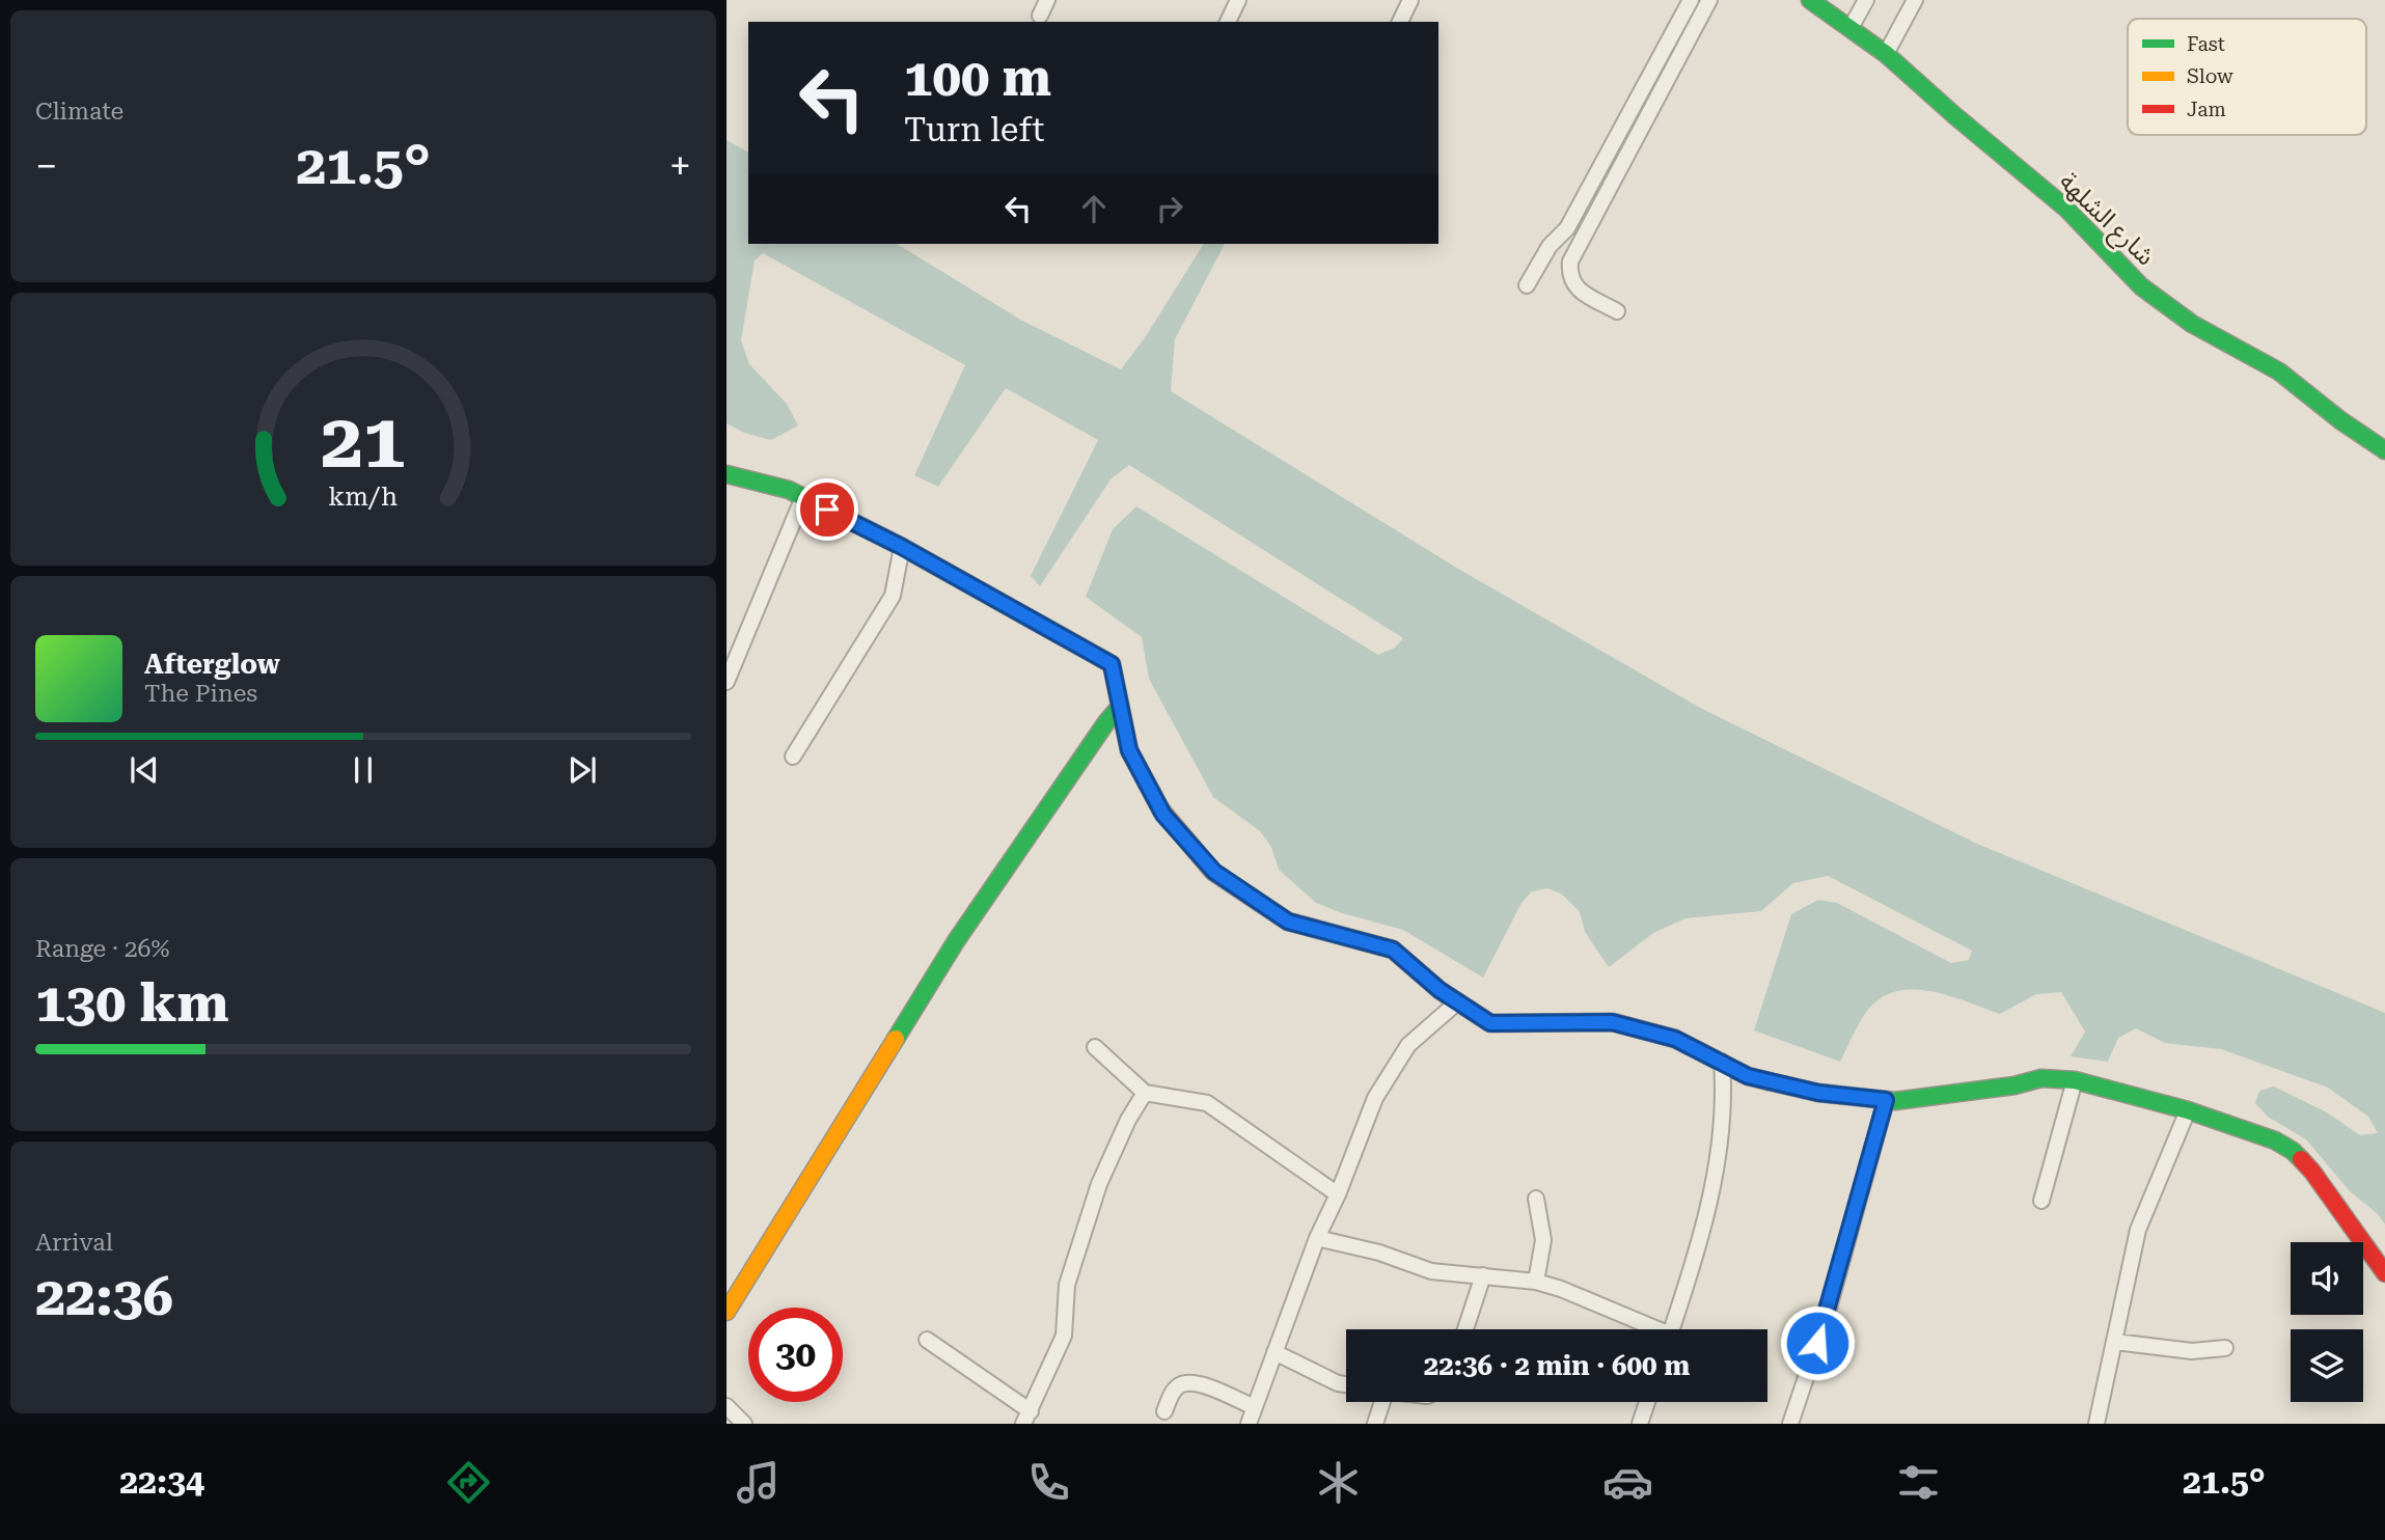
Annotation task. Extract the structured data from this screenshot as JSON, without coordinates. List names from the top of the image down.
{
  "streets": {
    "street": ["شارع الشلهة"]
  },
  "legend": ["Fast", "Slow", "Jam"],
  "page": {
    "tile": [
      "Climate",
      ["Range · 26%", "130 km"],
      ["Arrival", "22:36"]
    ],
    "turn": ["100 m", "Turn left"],
    "heat": ["−", "21.5°", "+"],
    "song": ["Afterglow", "The Pines"],
    "limit": "30",
    "trip": "22:36 · 2 min · 600 m",
    "tabs": ["22:34", "21.5°"],
    "gauge": ["21", "km/h"]
  }
}
